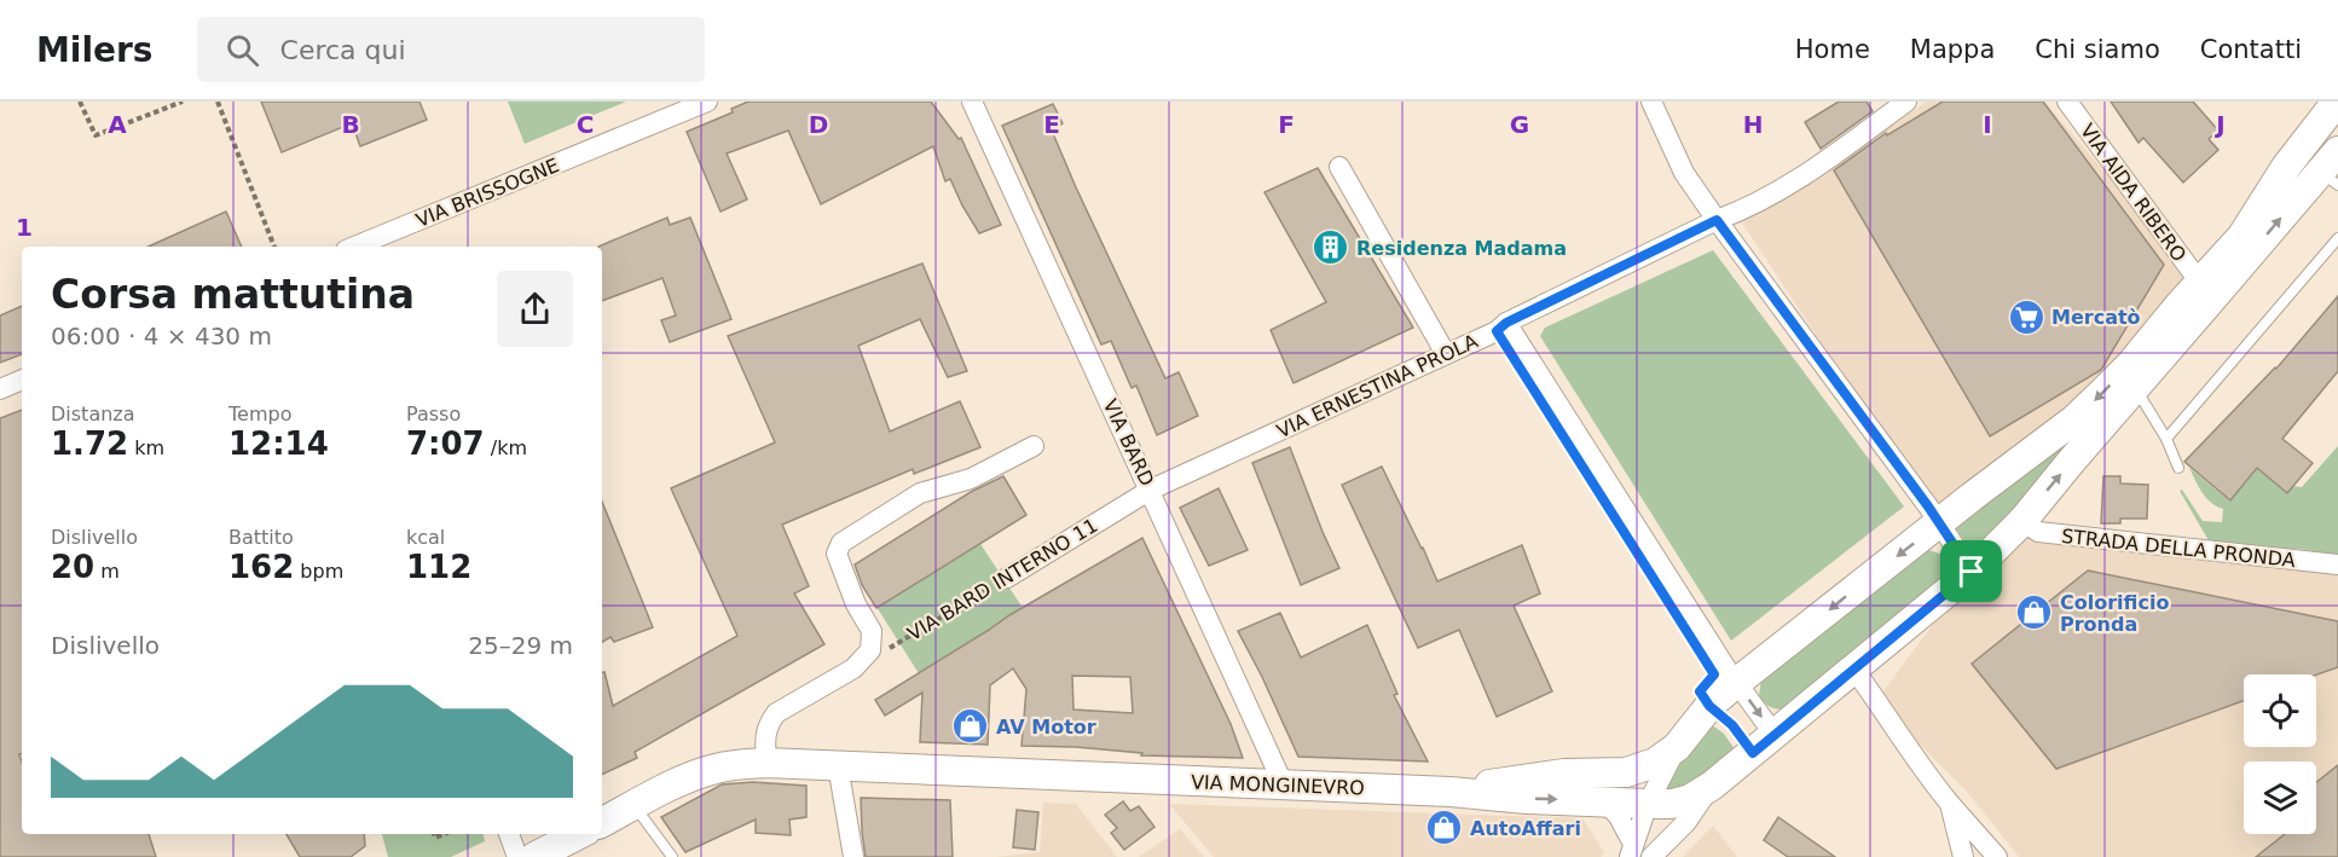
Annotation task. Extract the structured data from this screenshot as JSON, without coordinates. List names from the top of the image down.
{
  "streets": {
    "street": [
      "VIA BRISSOGNE",
      "VIA AIDA RIBERO",
      "VIA ERNESTINA PROLA",
      "VIA BARD",
      "STRADA DELLA PRONDA",
      "VIA BARD INTERNO 11",
      "VIA MONGINEVRO"
    ]
  },
  "crossings": [
    ["VIA ERNESTINA PROLA", "VIA BARD"],
    ["VIA ERNESTINA PROLA", "VIA BARD INTERNO 11"],
    ["VIA BARD", "VIA BARD INTERNO 11"],
    ["VIA BARD", "VIA MONGINEVRO"]
  ],
  "places": {
    "building": ["Residenza Madama"],
    "supermarket": ["Mercatò"],
    "shop": ["Colorificio Pronda", "AV Motor", "AutoAffari"]
  },
  "page": {
    "header": "Milers",
    "search": "Cerca qui",
    "nav": [
      "Home",
      "Mappa",
      "Chi siamo",
      "Contatti"
    ],
    "heading": ["Corsa mattutina", "06:00 · 4 × 430 m"],
    "stats": [
      ["Distanza", "1.72 km"],
      ["Tempo", "12:14"],
      ["Passo", "7:07 /km"],
      ["Dislivello", "20 m"],
      ["Battito", "162 bpm"],
      ["kcal", "112"]
    ],
    "chart": ["Dislivello", "25–29 m"]
  },
  "grid": {
    "columns": [
      "A",
      "B",
      "C",
      "D",
      "E",
      "F",
      "G",
      "H",
      "I",
      "J"
    ],
    "rows": ["1"]
  }
}
